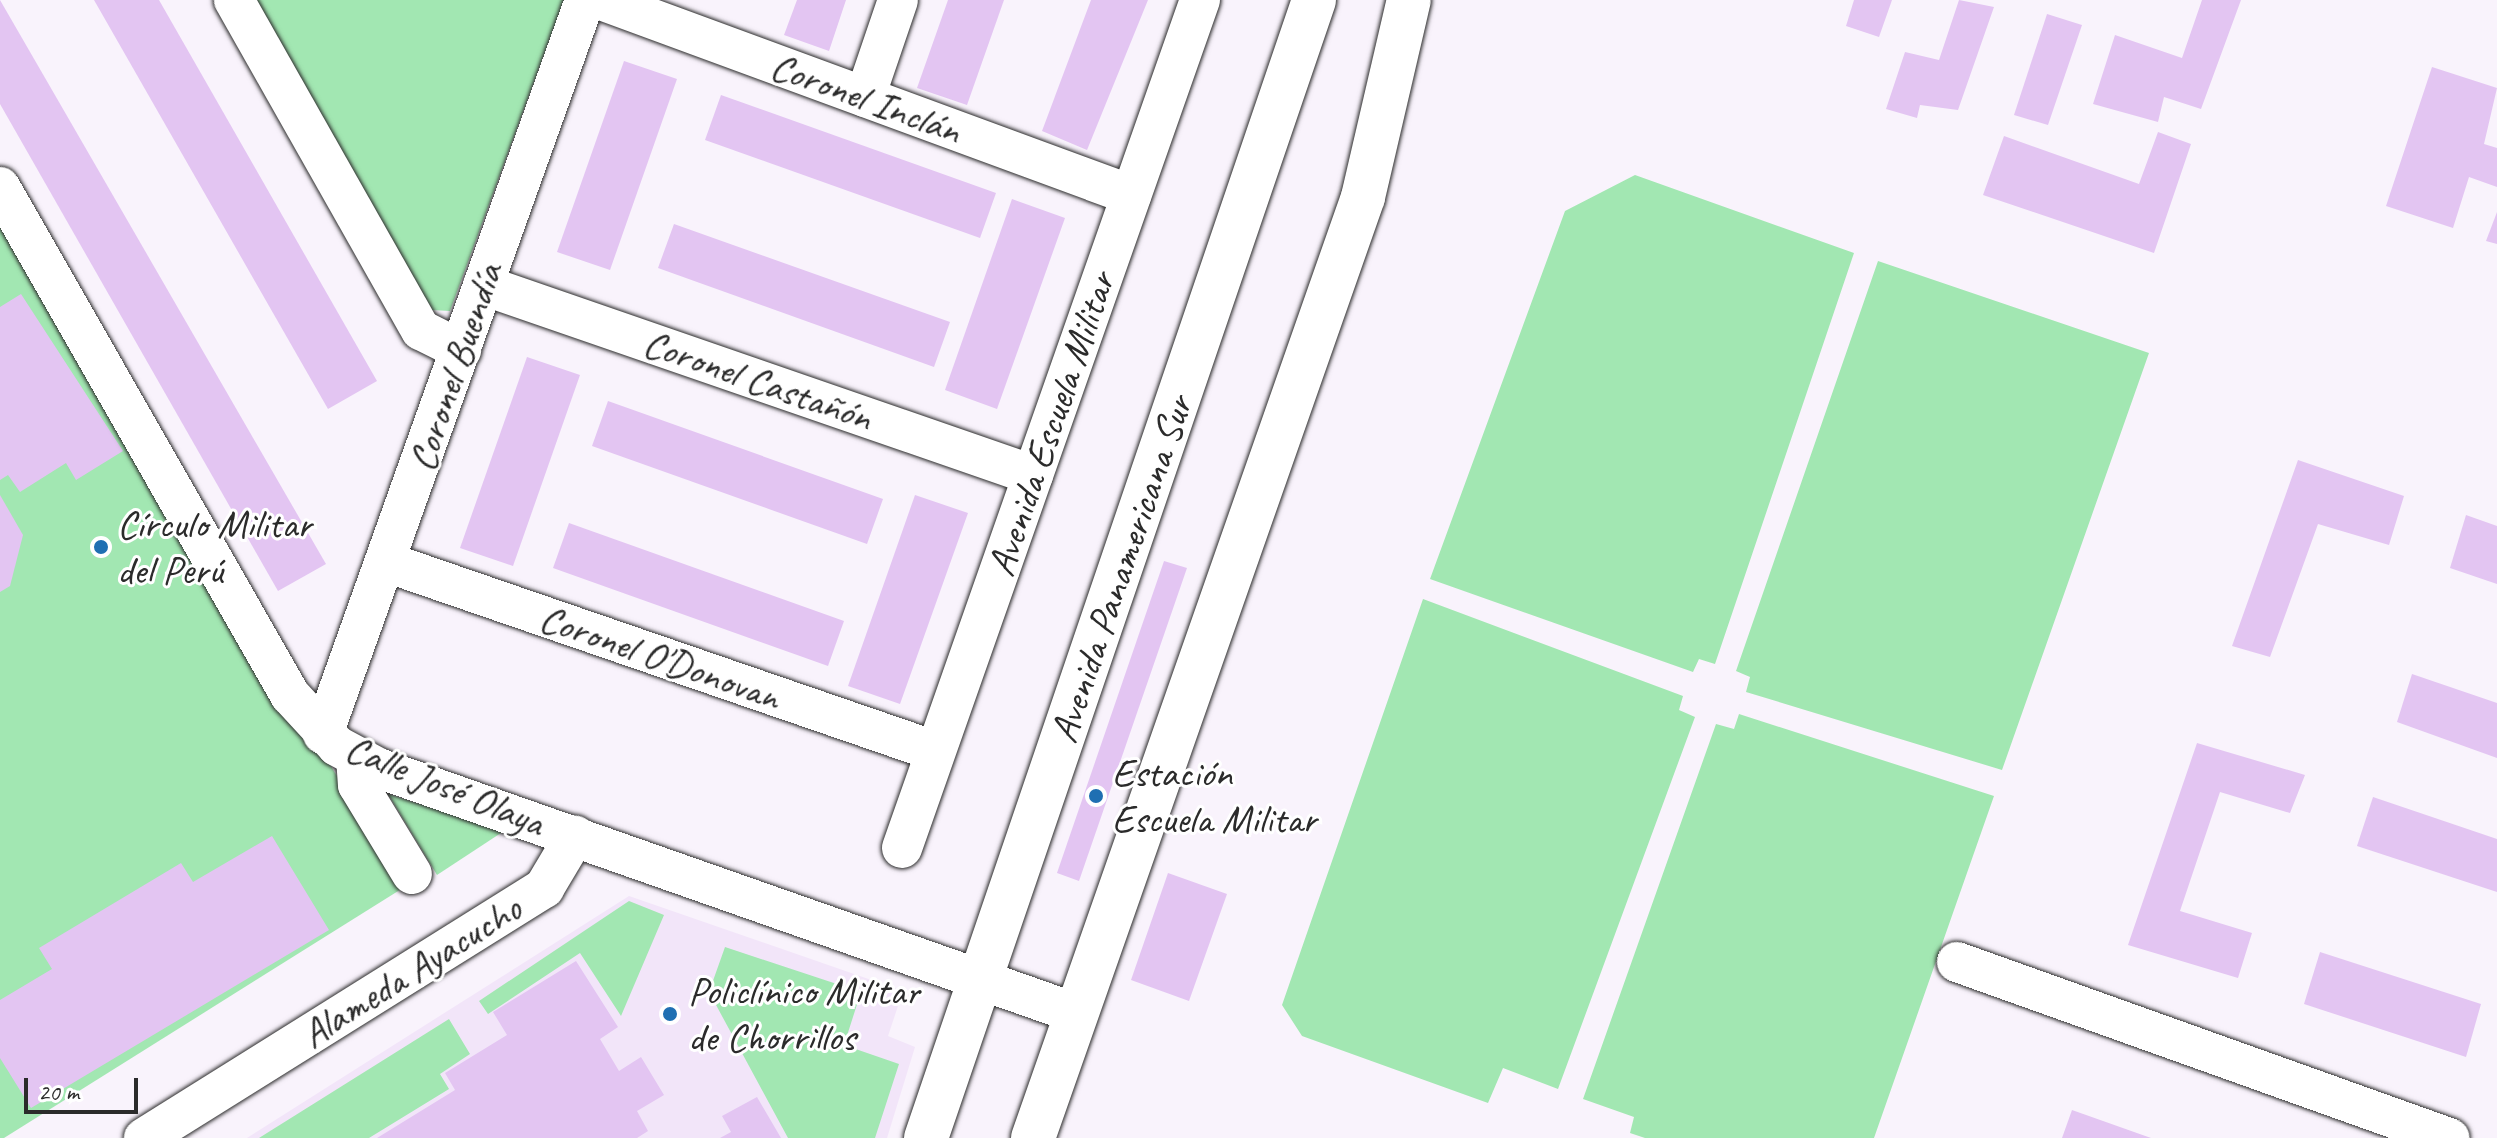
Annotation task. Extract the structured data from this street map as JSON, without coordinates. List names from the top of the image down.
{
  "streets": {
    "main road": ["Avenida Panamericana Sur"],
    "street": [
      "Coronel Inclán",
      "Coronel Buendía",
      "Coronel Castañón",
      "Avenida Escuela Militar",
      "Coronel O'Donovan",
      "Calle José Olaya",
      "Alameda Ayacucho"
    ]
  },
  "crossings": [
    ["Coronel Inclán", "Avenida Escuela Militar"],
    ["Coronel Buendía", "Coronel Castañón"],
    ["Coronel Buendía", "Coronel O'Donovan"],
    ["Coronel Buendía", "Calle José Olaya"],
    ["Coronel Castañón", "Avenida Escuela Militar"],
    ["Avenida Escuela Militar", "Coronel O'Donovan"],
    ["Avenida Panamericana Sur", "Calle José Olaya"],
    ["Calle José Olaya", "Alameda Ayacucho"]
  ],
  "places": ["Círculo Militar del Perú", "Estación Escuela Militar", "Policlínico Militar de Chorrillos"],
  "scale_bar": "20 m"
}
